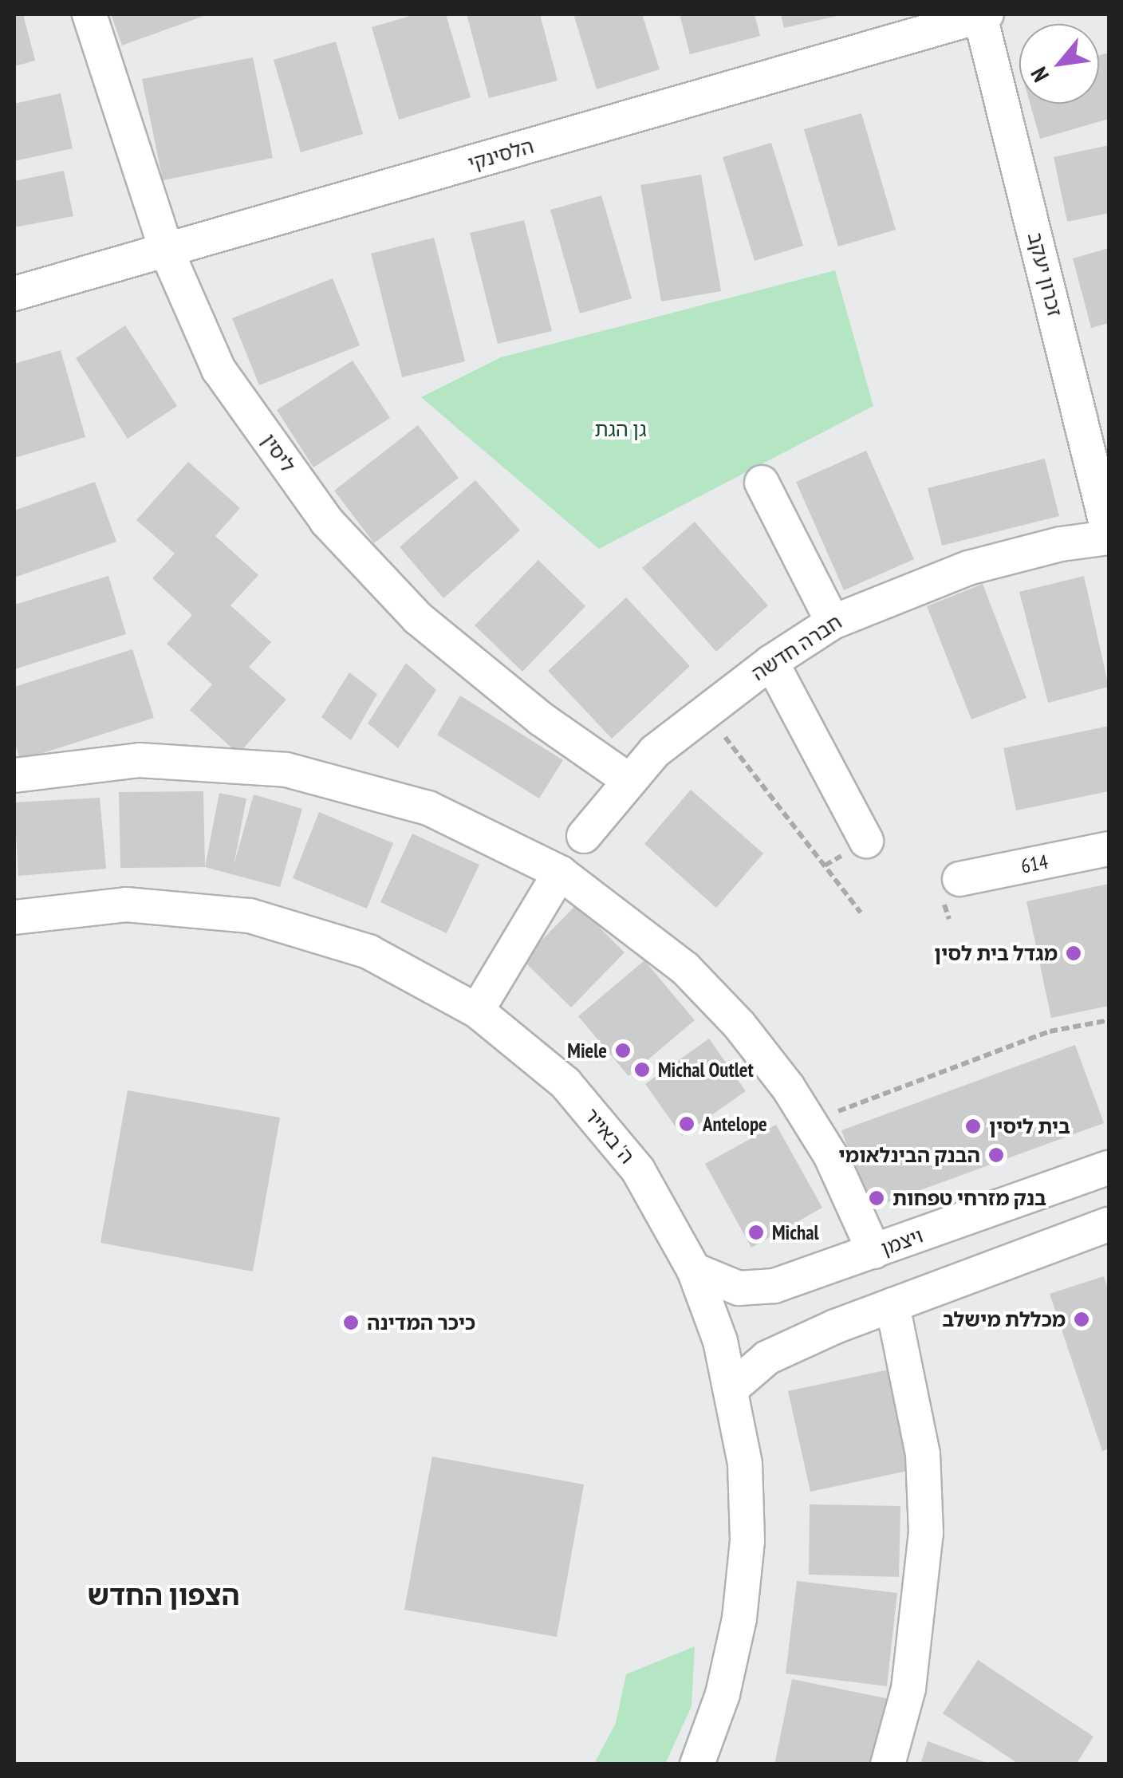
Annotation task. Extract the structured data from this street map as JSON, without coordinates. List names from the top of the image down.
{
  "streets": {
    "street": [
      "הלסינקי",
      "זכרון יעקב",
      "ליסין",
      "חברה חדשה",
      "614",
      "ה' באייר",
      "ויצמן"
    ]
  },
  "crossings": [
    ["הלסינקי", "זכרון יעקב"],
    ["הלסינקי", "ליסין"],
    ["זכרון יעקב", "חברה חדשה"],
    ["ליסין", "חברה חדשה"],
    ["ה' באייר", "ויצמן"]
  ],
  "districts": ["הצפון החדש"],
  "parks": ["גן הגת"],
  "places": [
    "מגדל בית לסין",
    "Miele",
    "Michal Outlet",
    "Antelope",
    "בית ליסין",
    "הבנק הבינלאומי",
    "בנק מזרחי טפחות",
    "Michal",
    "מכללת מישלב",
    "כיכר המדינה"
  ],
  "north": "bottom left"
}
